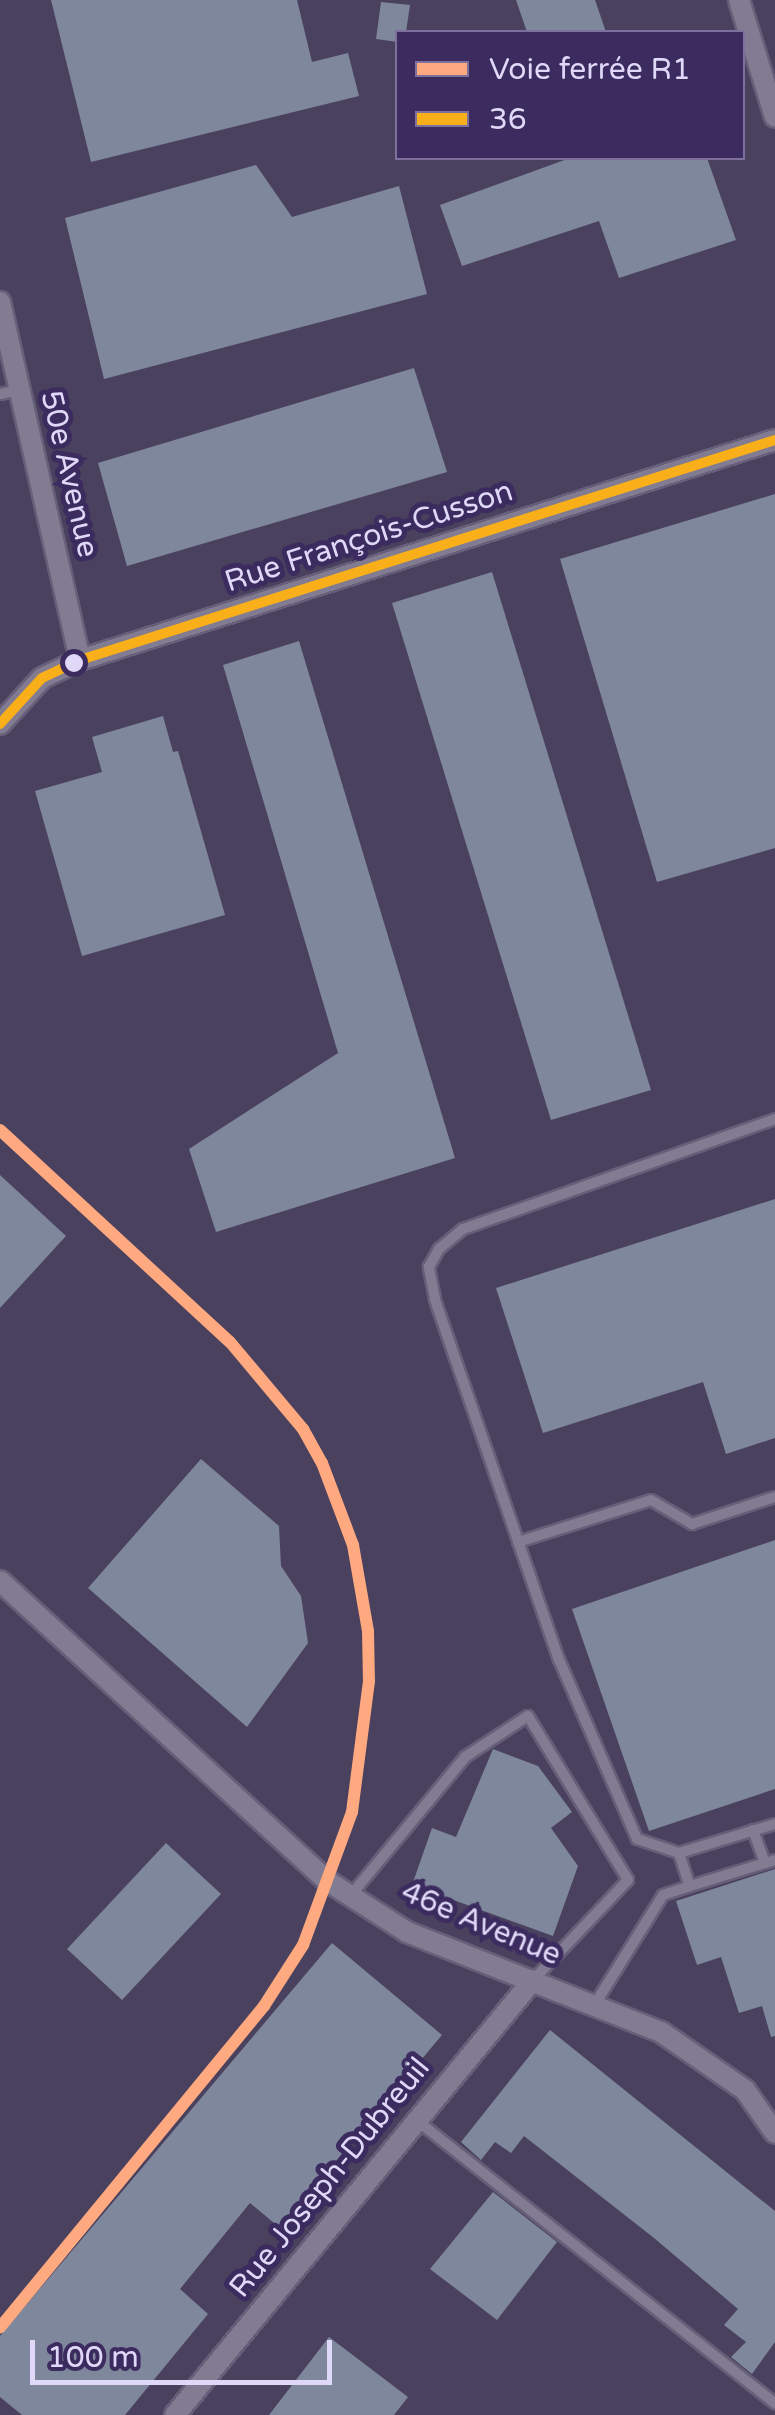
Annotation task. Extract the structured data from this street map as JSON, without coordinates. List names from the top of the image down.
{
  "streets": {
    "street": [
      "50e Avenue",
      "Rue François-Cusson",
      "46e Avenue",
      "Rue Joseph-Dubreuil"
    ]
  },
  "crossings": [
    ["50e Avenue", "Rue François-Cusson"],
    ["46e Avenue", "Rue Joseph-Dubreuil"]
  ],
  "lines": ["transit line 36", "rail line R1"],
  "legend": ["Voie ferrée R1", "36"],
  "scale_bar": "100 m"
}
